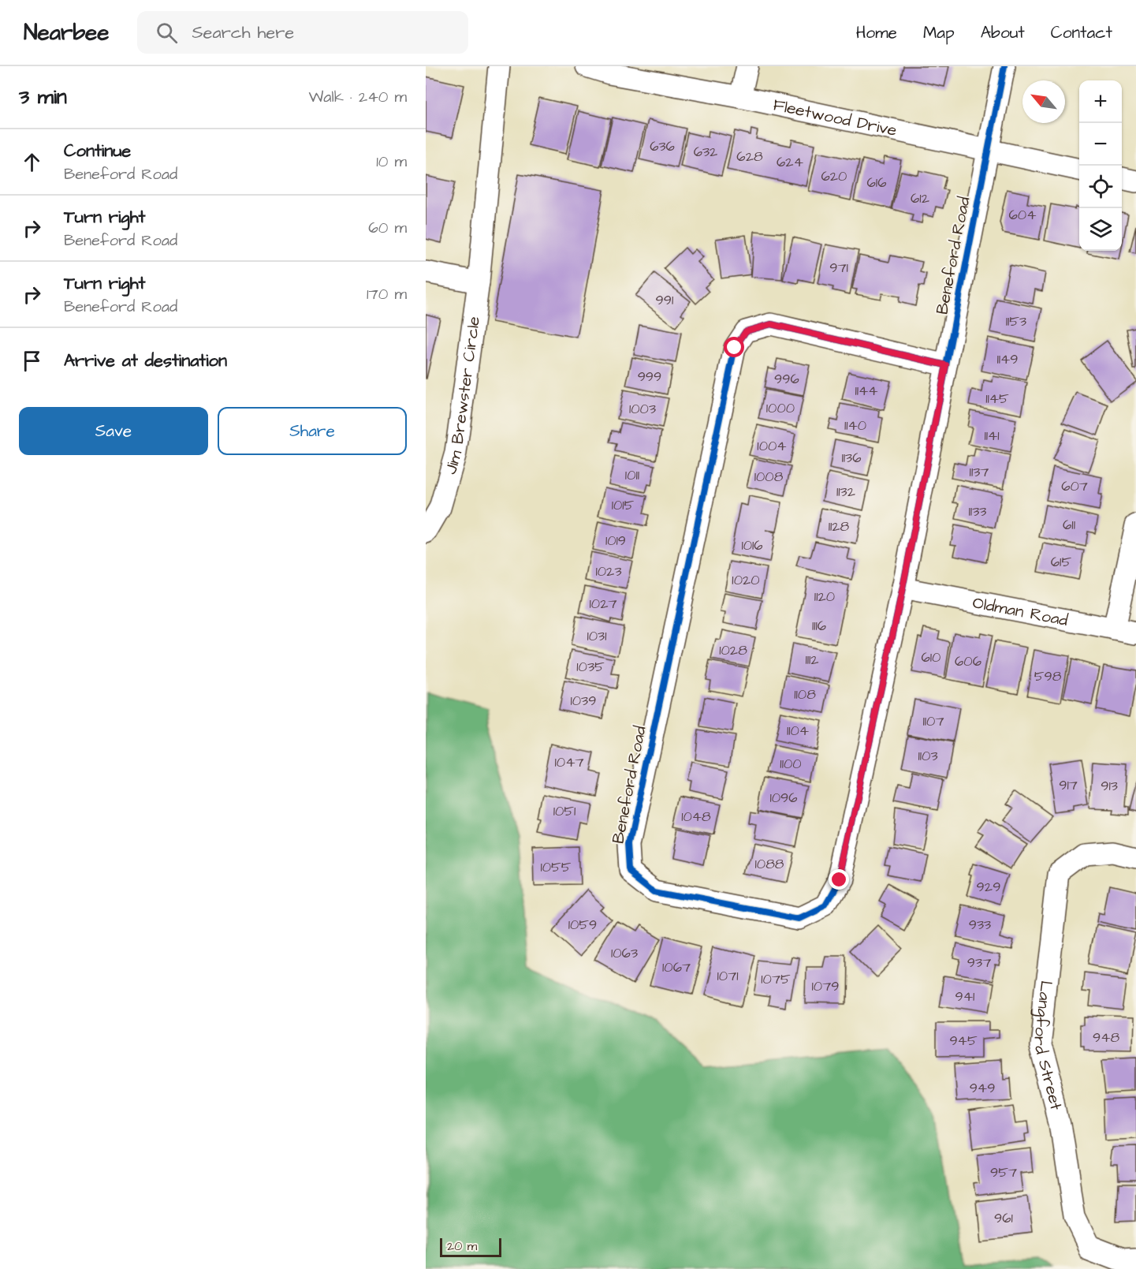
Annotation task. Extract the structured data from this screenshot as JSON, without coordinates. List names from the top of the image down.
{
  "streets": {
    "street": [
      "Fleetwood Drive",
      "Beneford Road",
      "Jim Brewster Circle",
      "Oldman Road",
      "Langford Street"
    ]
  },
  "crossings": [
    ["Fleetwood Drive", "Beneford Road"],
    ["Beneford Road", "Oldman Road"]
  ],
  "house_numbers": [
    "636",
    "632",
    "628",
    "624",
    "620",
    "616",
    "612",
    "604",
    "971",
    "991",
    "1153",
    "1149",
    "999",
    "996",
    "1144",
    "1145",
    "1000",
    "1003",
    "1140",
    "1141",
    "1004",
    "1136",
    "1137",
    "1011",
    "1008",
    "607",
    "1132",
    "1015",
    "1133",
    "611",
    "1128",
    "1019",
    "1016",
    "615",
    "1023",
    "1020",
    "1120",
    "1027",
    "1116",
    "1031",
    "1028",
    "610",
    "1112",
    "606",
    "1035",
    "598",
    "1108",
    "1039",
    "1107",
    "1104",
    "1103",
    "1047",
    "1100",
    "917",
    "913",
    "1096",
    "1051",
    "1048",
    "1088",
    "1055",
    "929",
    "1059",
    "933",
    "1063",
    "937",
    "1067",
    "1071",
    "1075",
    "1079",
    "941",
    "948",
    "945",
    "949",
    "957",
    "961"
  ],
  "scale_bar": "20 m",
  "north": "top left",
  "page": {
    "header": "Nearbee",
    "search": "Search here",
    "nav": [
      "Home",
      "Map",
      "About",
      "Contact"
    ],
    "heading": ["3 min", "Walk · 240 m"],
    "map_buttons": ["+", "−"],
    "list": [
      ["Continue", "Beneford Road", "10 m"],
      ["Turn right", "Beneford Road", "60 m"],
      ["Turn right", "Beneford Road", "170 m"],
      "Arrive at destination"
    ],
    "buttons": ["Save", "Share"],
    "scale": "20 m"
  }
}
